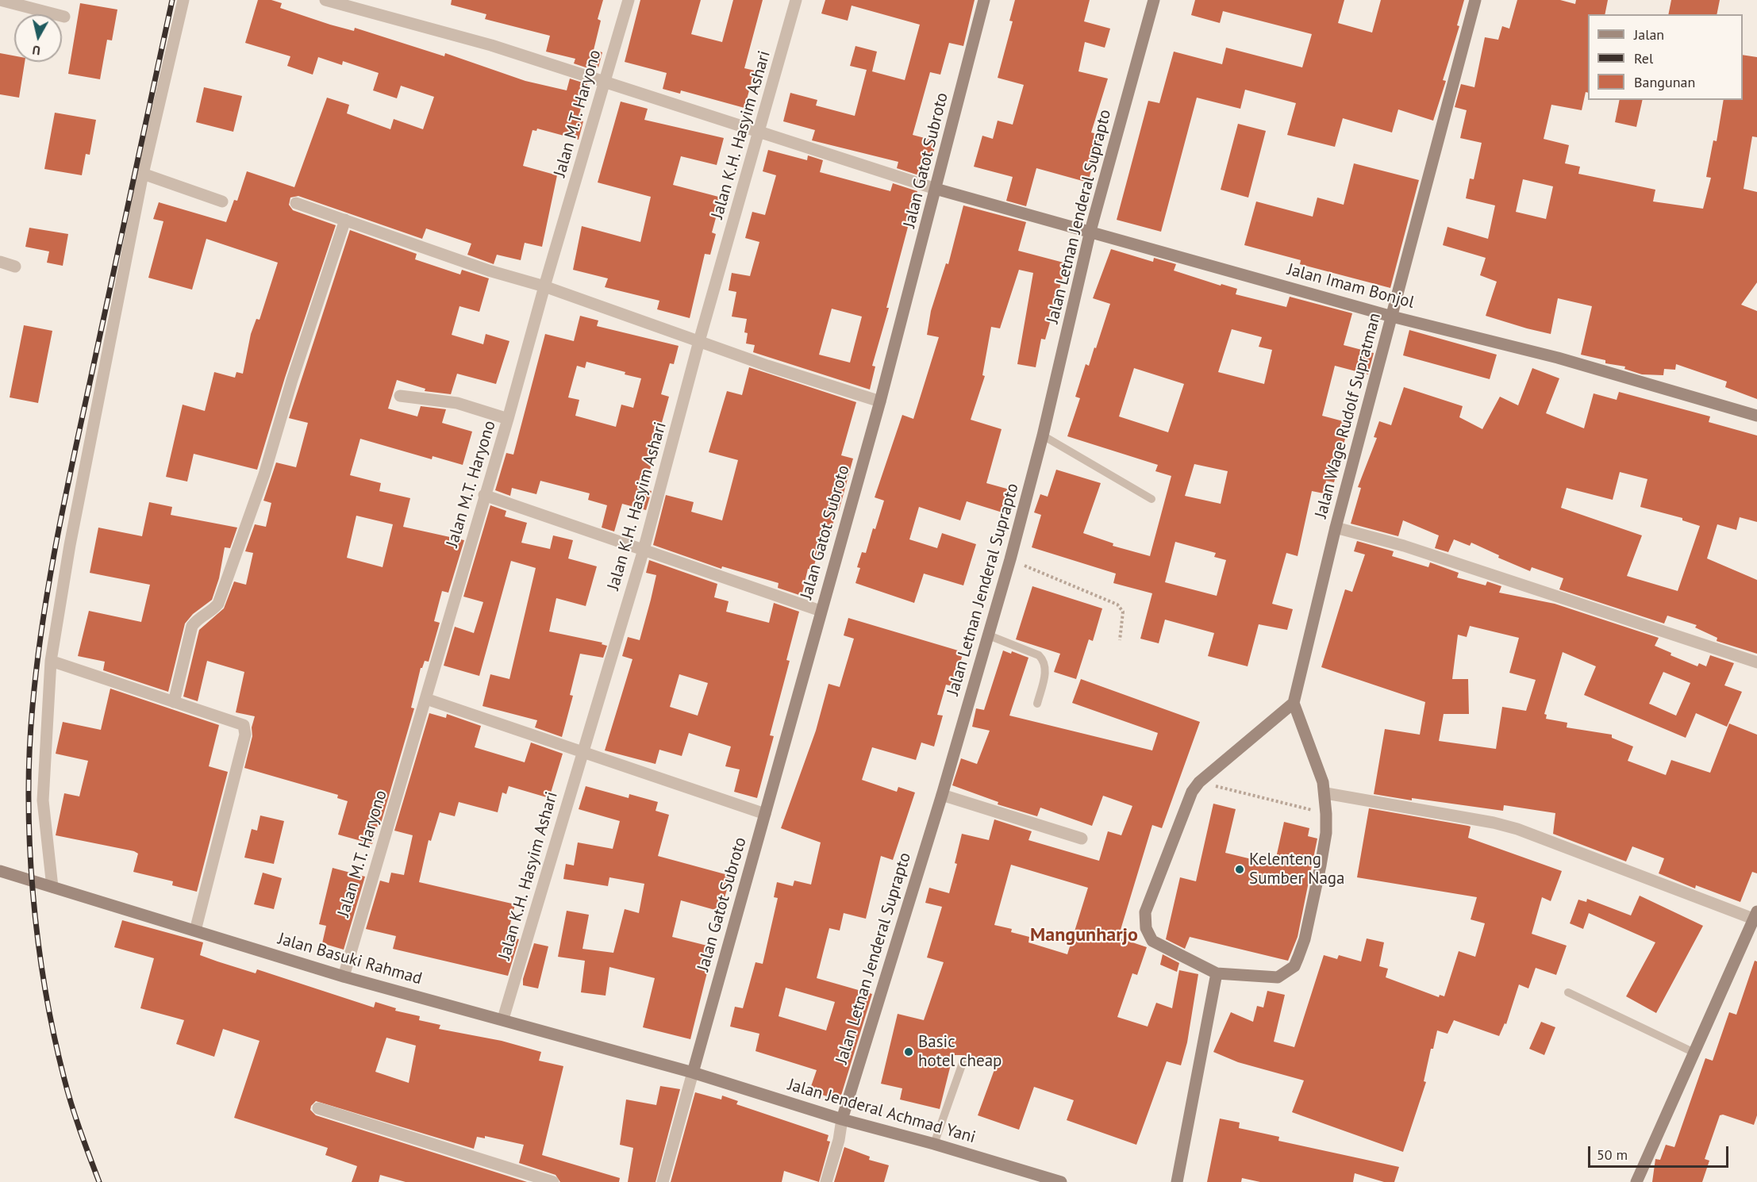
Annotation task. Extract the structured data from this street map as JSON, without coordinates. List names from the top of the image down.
{
  "streets": {
    "street": [
      "Jalan M.T. Haryono",
      "Jalan K.H. Hasyim Ashari",
      "Jalan Gatot Subroto",
      "Jalan Letnan Jenderal Suprapto",
      "Jalan Imam Bonjol",
      "Jalan Wage Rudolf Supratman",
      "Jalan Basuki Rahmad",
      "Jalan Jenderal Achmad Yani"
    ]
  },
  "crossings": [
    ["Jalan M.T. Haryono", "Jalan Basuki Rahmad"],
    ["Jalan K.H. Hasyim Ashari", "Jalan Basuki Rahmad"],
    ["Jalan Gatot Subroto", "Jalan Imam Bonjol"],
    ["Jalan Gatot Subroto", "Jalan Basuki Rahmad"],
    ["Jalan Gatot Subroto", "Jalan Jenderal Achmad Yani"],
    ["Jalan Letnan Jenderal Suprapto", "Jalan Imam Bonjol"],
    ["Jalan Letnan Jenderal Suprapto", "Jalan Jenderal Achmad Yani"],
    ["Jalan Imam Bonjol", "Jalan Wage Rudolf Supratman"],
    ["Jalan Basuki Rahmad", "Jalan Jenderal Achmad Yani"]
  ],
  "districts": ["Mangunharjo"],
  "places": ["Kelenteng Sumber Naga", "Basic hotel cheap"],
  "legend": ["Jalan", "Rel", "Bangunan"],
  "scale_bar": "50 m",
  "north": "bottom"
}
